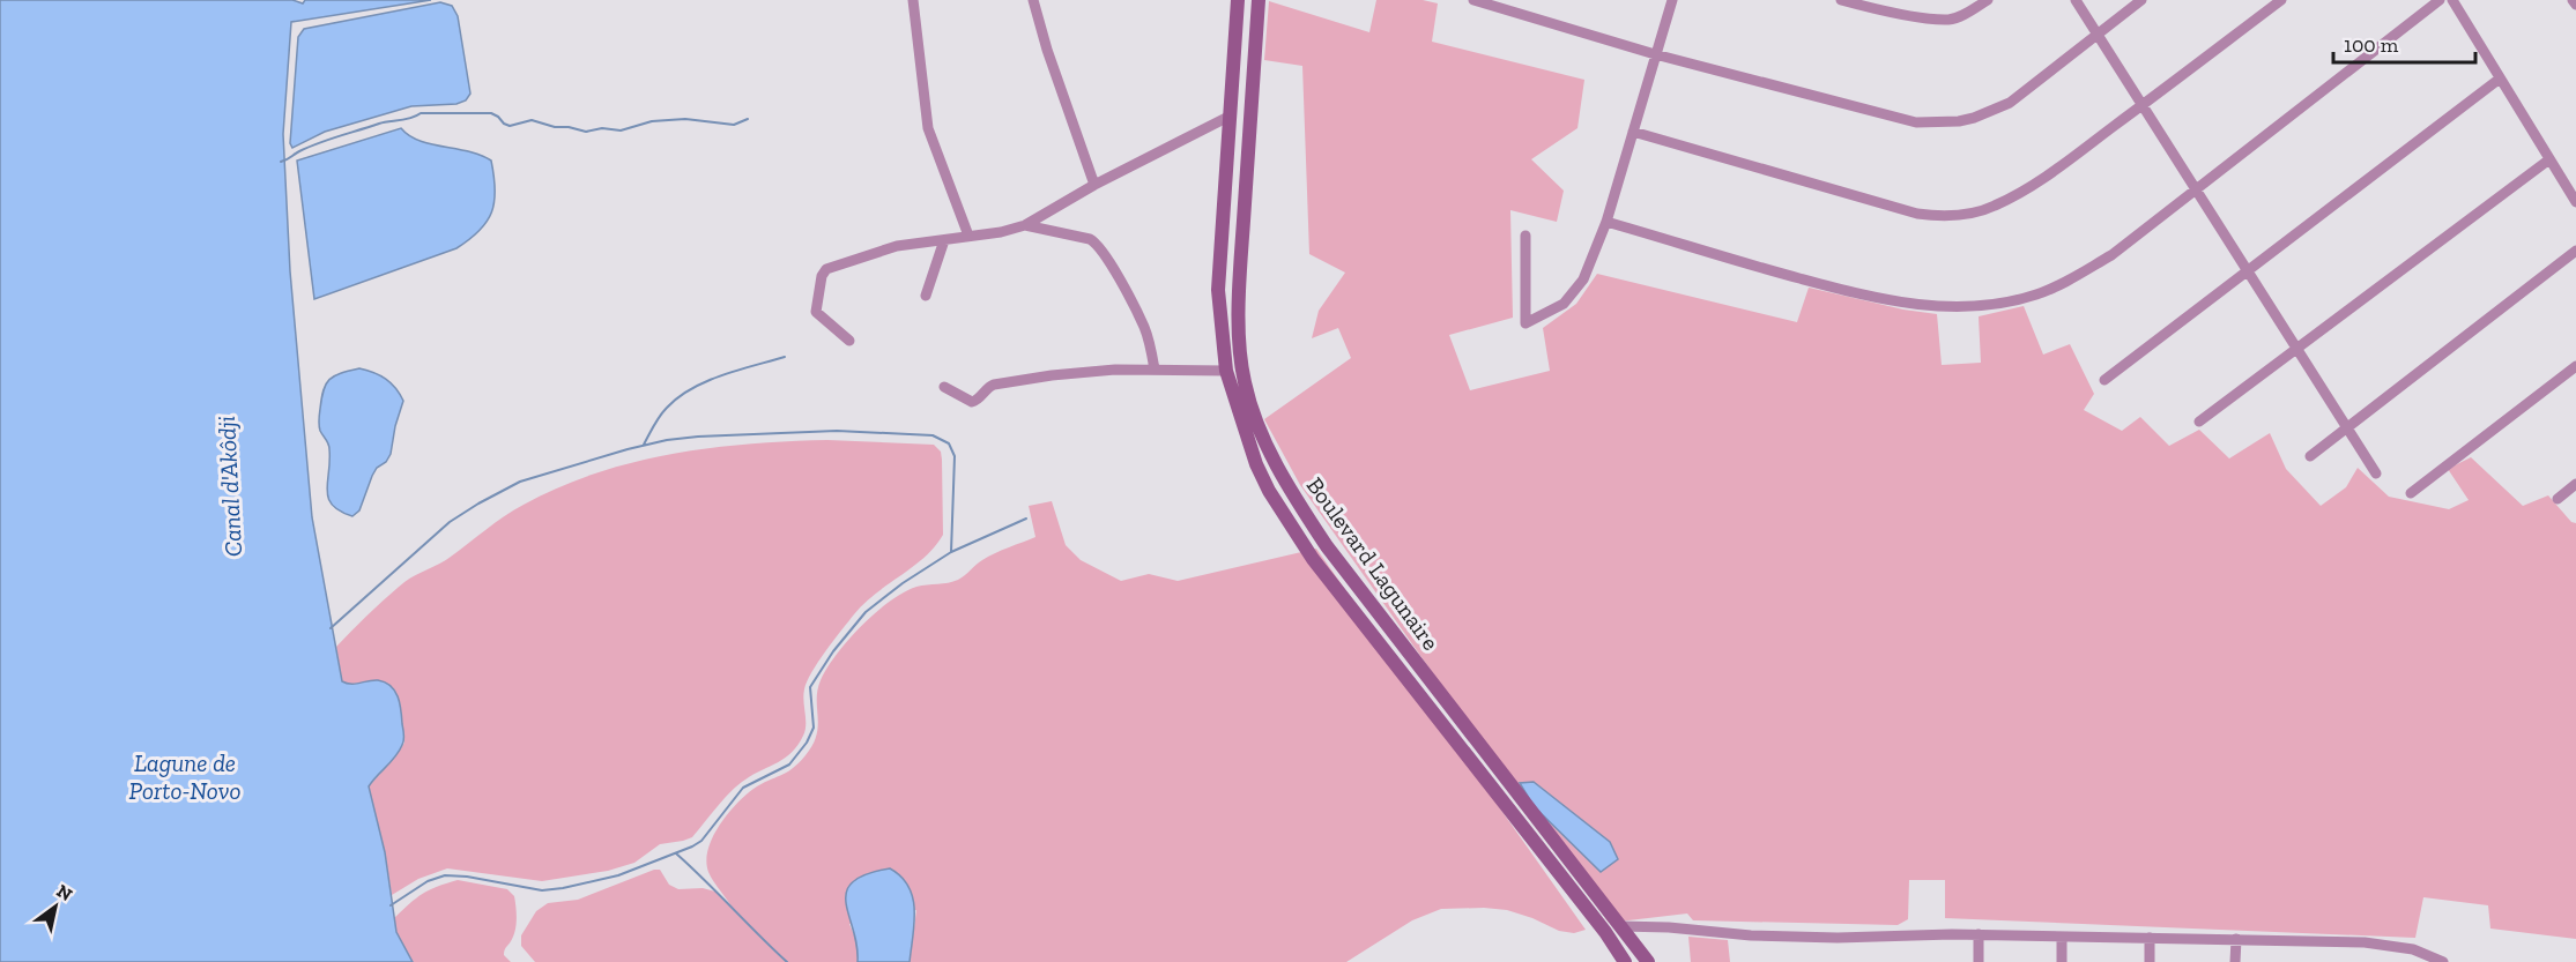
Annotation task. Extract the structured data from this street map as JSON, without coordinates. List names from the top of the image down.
{
  "streets": {
    "main road": ["Boulevard Lagunaire"]
  },
  "water": ["Canal d'Akôdji", "Lagune de Porto-Novo"],
  "scale_bar": "100 m",
  "north": "top right"
}
